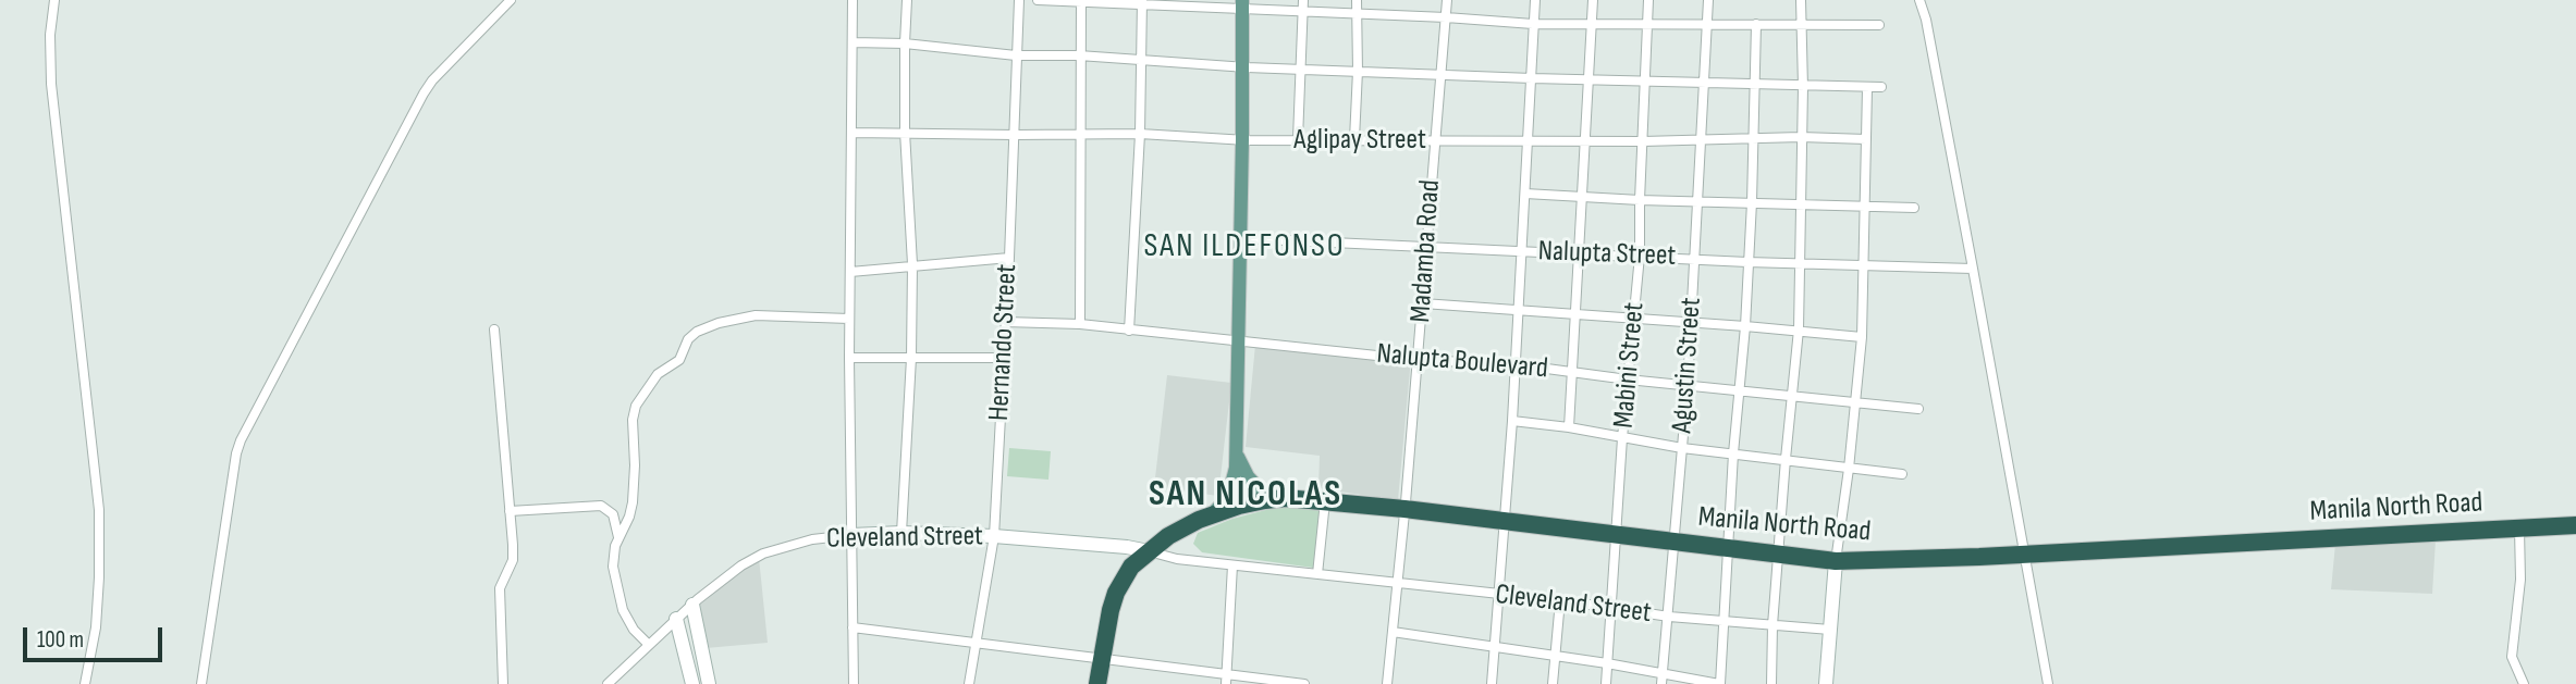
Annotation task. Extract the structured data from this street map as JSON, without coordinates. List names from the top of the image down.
{
  "streets": {
    "highway": ["Manila North Road"],
    "street": [
      "Aglipay Street",
      "Madamba Road",
      "Nalupta Street",
      "Hernando Street",
      "Nalupta Boulevard",
      "Mabini Street",
      "Agustin Street",
      "Cleveland Street"
    ]
  },
  "crossings": [
    ["Aglipay Street", "Madamba Road"],
    ["Aglipay Street", "Hernando Street"],
    ["Aglipay Street", "Mabini Street"],
    ["Aglipay Street", "Agustin Street"],
    ["Madamba Road", "Nalupta Street"],
    ["Madamba Road", "Nalupta Boulevard"],
    ["Madamba Road", "Manila North Road"],
    ["Madamba Road", "Cleveland Street"],
    ["Nalupta Street", "Mabini Street"],
    ["Nalupta Street", "Agustin Street"],
    ["Hernando Street", "Nalupta Boulevard"],
    ["Hernando Street", "Cleveland Street"],
    ["Nalupta Boulevard", "Mabini Street"],
    ["Nalupta Boulevard", "Agustin Street"],
    ["Mabini Street", "Manila North Road"],
    ["Mabini Street", "Cleveland Street"],
    ["Agustin Street", "Manila North Road"],
    ["Agustin Street", "Cleveland Street"],
    ["Manila North Road", "Cleveland Street"]
  ],
  "districts": ["SAN ILDEFONSO", "SAN NICOLAS"],
  "scale_bar": "100 m"
}
